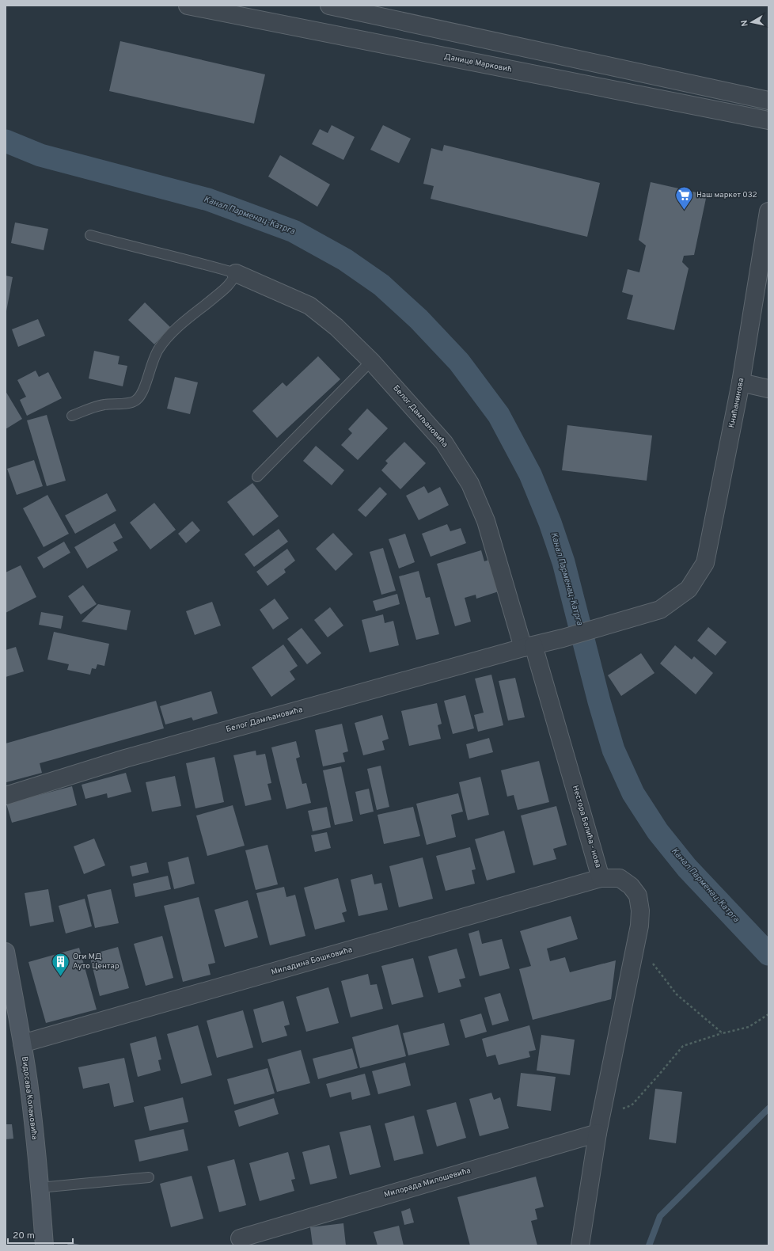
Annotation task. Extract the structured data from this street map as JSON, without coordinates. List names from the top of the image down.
{
  "streets": {
    "street": [
      "Данице Марковић",
      "Книћанинова",
      "Белог Дамљановића",
      "Нестора Белића - нова",
      "Миладина Бошковића",
      "Видосава Колаковића",
      "Милорада Милошевића"
    ]
  },
  "crossings": [
    ["Книћанинова", "Белог Дамљановића"],
    ["Белог Дамљановића", "Нестора Белића - нова"],
    ["Нестора Белића - нова", "Миладина Бошковића"],
    ["Миладина Бошковића", "Видосава Колаковића"]
  ],
  "water": ["Канал Парменац-Катрга"],
  "places": {
    "supermarket": ["Наш маркет 032"],
    "building": ["Оги МД Ауто Центар"]
  },
  "scale_bar": "20 m",
  "north": "left"
}
